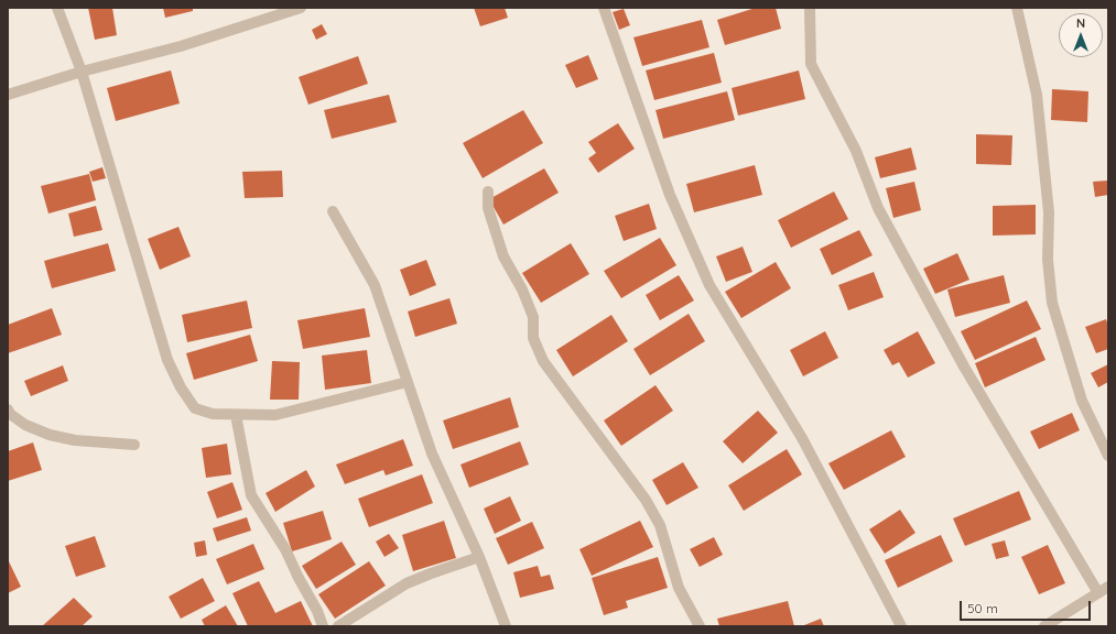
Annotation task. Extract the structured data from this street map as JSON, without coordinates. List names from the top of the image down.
{
  "scale_bar": "50 m",
  "north": "top"
}
